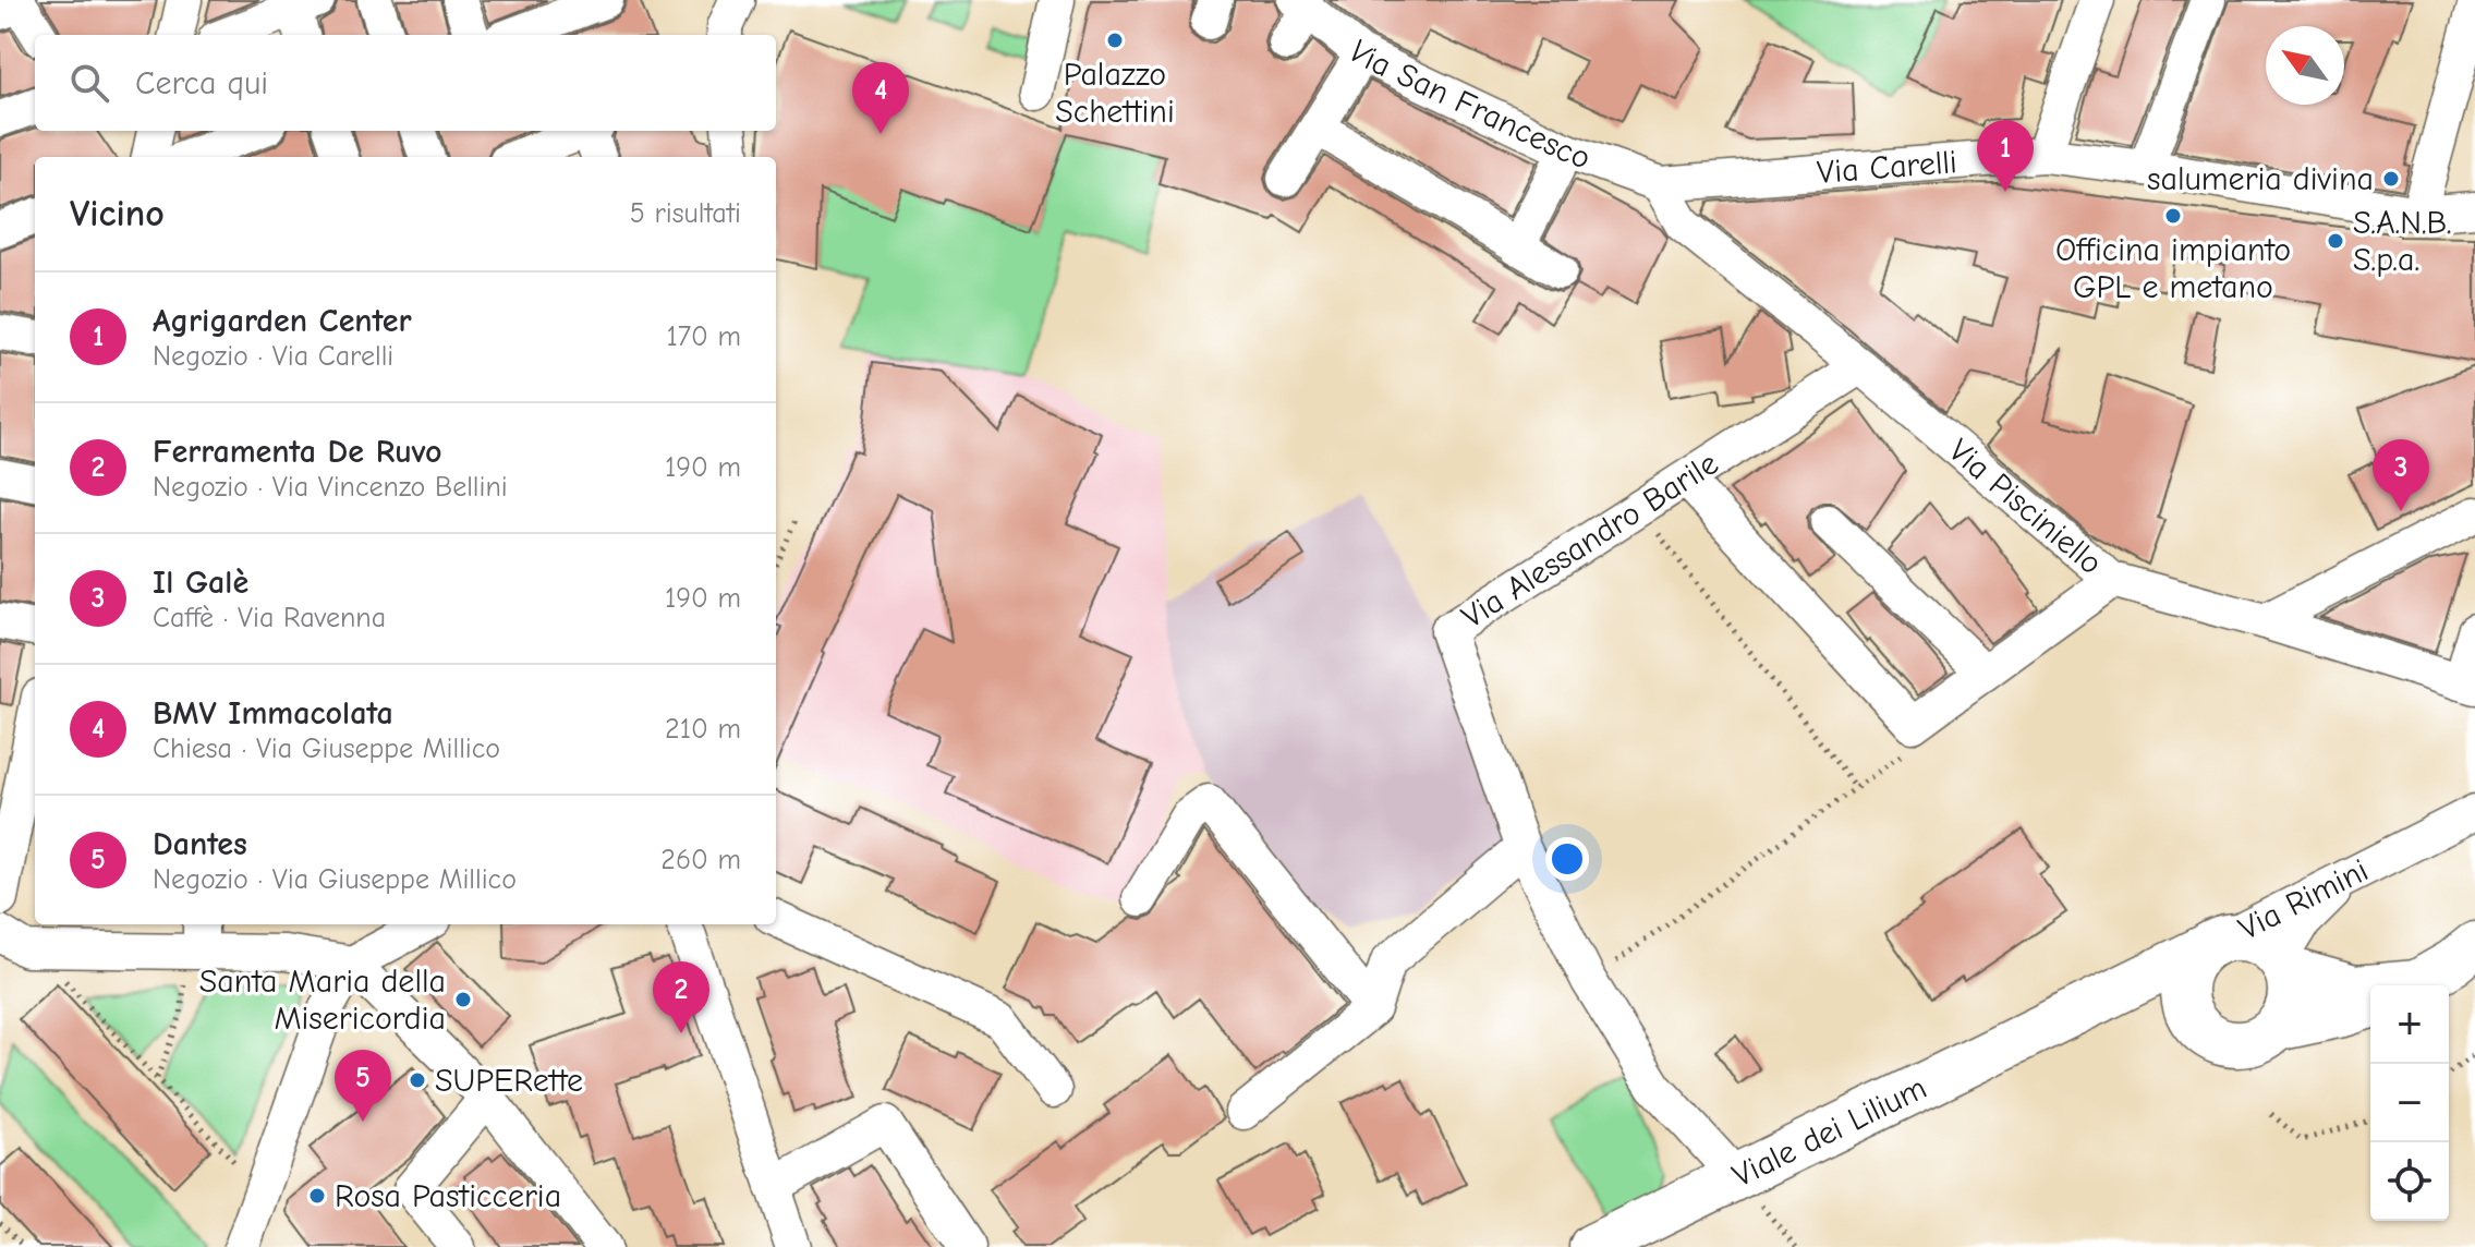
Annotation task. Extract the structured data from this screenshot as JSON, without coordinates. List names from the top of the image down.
{
  "streets": {
    "main road": ["Viale dei Lilium"],
    "street": [
      "Via San Francesco",
      "Via Carelli",
      "Via Pisciniello",
      "Via Alessandro Barile",
      "Via Rimini"
    ]
  },
  "crossings": [
    ["Via San Francesco", "Via Carelli"],
    ["Via San Francesco", "Via Pisciniello"],
    ["Via Carelli", "Via Pisciniello"],
    ["Via Pisciniello", "Via Alessandro Barile"],
    ["Via Alessandro Barile", "Viale dei Lilium"],
    ["Via Rimini", "Viale dei Lilium"]
  ],
  "places": [
    "Palazzo Schettini",
    "salumeria divina",
    "Officina impianto GPL e metano",
    "S.A.N.B. S.p.a.",
    "Santa Maria della Misericordia",
    "SUPERette",
    "Rosa Pasticceria"
  ],
  "north": "top left",
  "page": {
    "search": "Cerca qui",
    "pins": [
      "4",
      "1",
      "3",
      "2",
      "5"
    ],
    "heading": ["Vicino", "5 risultati"],
    "list": [
      {
        "mark": "1",
        "name": "Agrigarden Center",
        "note": "Negozio · Via Carelli",
        "value": "170 m"
      },
      {
        "mark": "2",
        "name": "Ferramenta De Ruvo",
        "note": "Negozio · Via Vincenzo Bellini",
        "value": "190 m"
      },
      {
        "mark": "3",
        "name": "Il Galè",
        "note": "Caffè · Via Ravenna",
        "value": "190 m"
      },
      {
        "mark": "4",
        "name": "BMV Immacolata",
        "note": "Chiesa · Via Giuseppe Millico",
        "value": "210 m"
      },
      {
        "mark": "5",
        "name": "Dantes",
        "note": "Negozio · Via Giuseppe Millico",
        "value": "260 m"
      }
    ],
    "map_buttons": ["+", "−"]
  }
}
